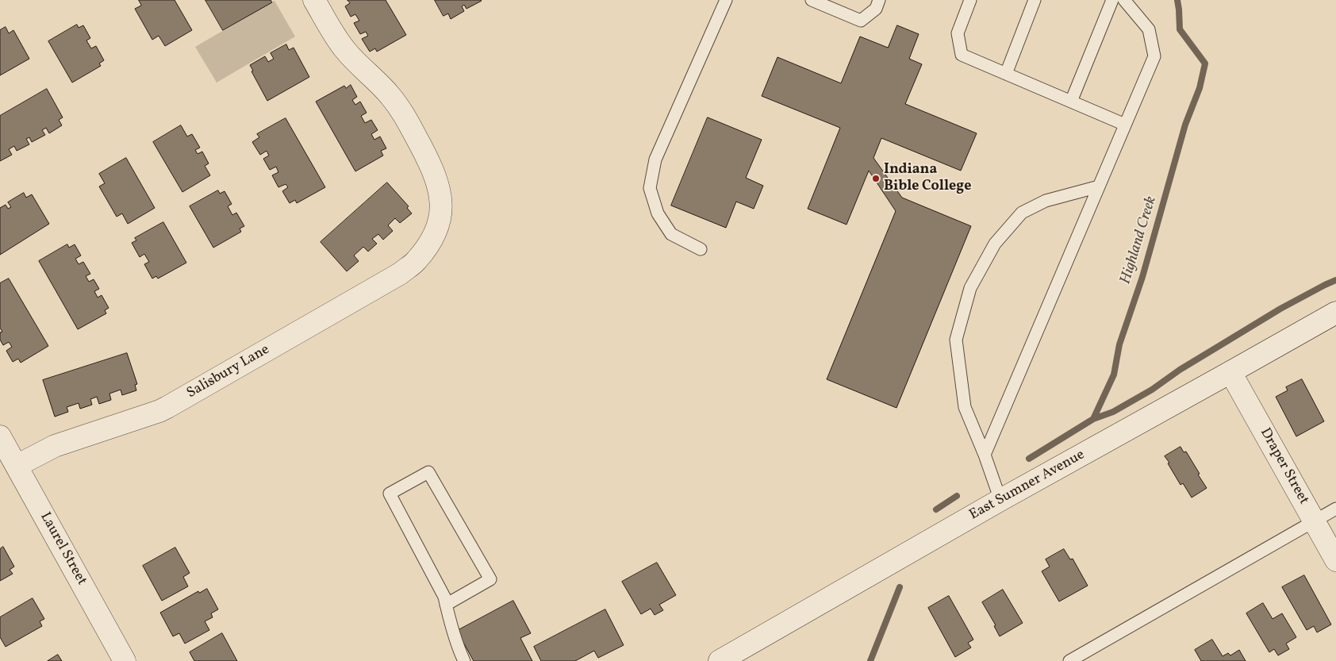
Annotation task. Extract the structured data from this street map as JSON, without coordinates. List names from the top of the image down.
{
  "streets": {
    "street": [
      "Salisbury Lane",
      "Draper Street",
      "East Sumner Avenue",
      "Laurel Street"
    ]
  },
  "crossings": [
    ["Salisbury Lane", "Laurel Street"],
    ["Draper Street", "East Sumner Avenue"]
  ],
  "water": ["Highland Creek"],
  "places": ["Indiana Bible College"]
}
